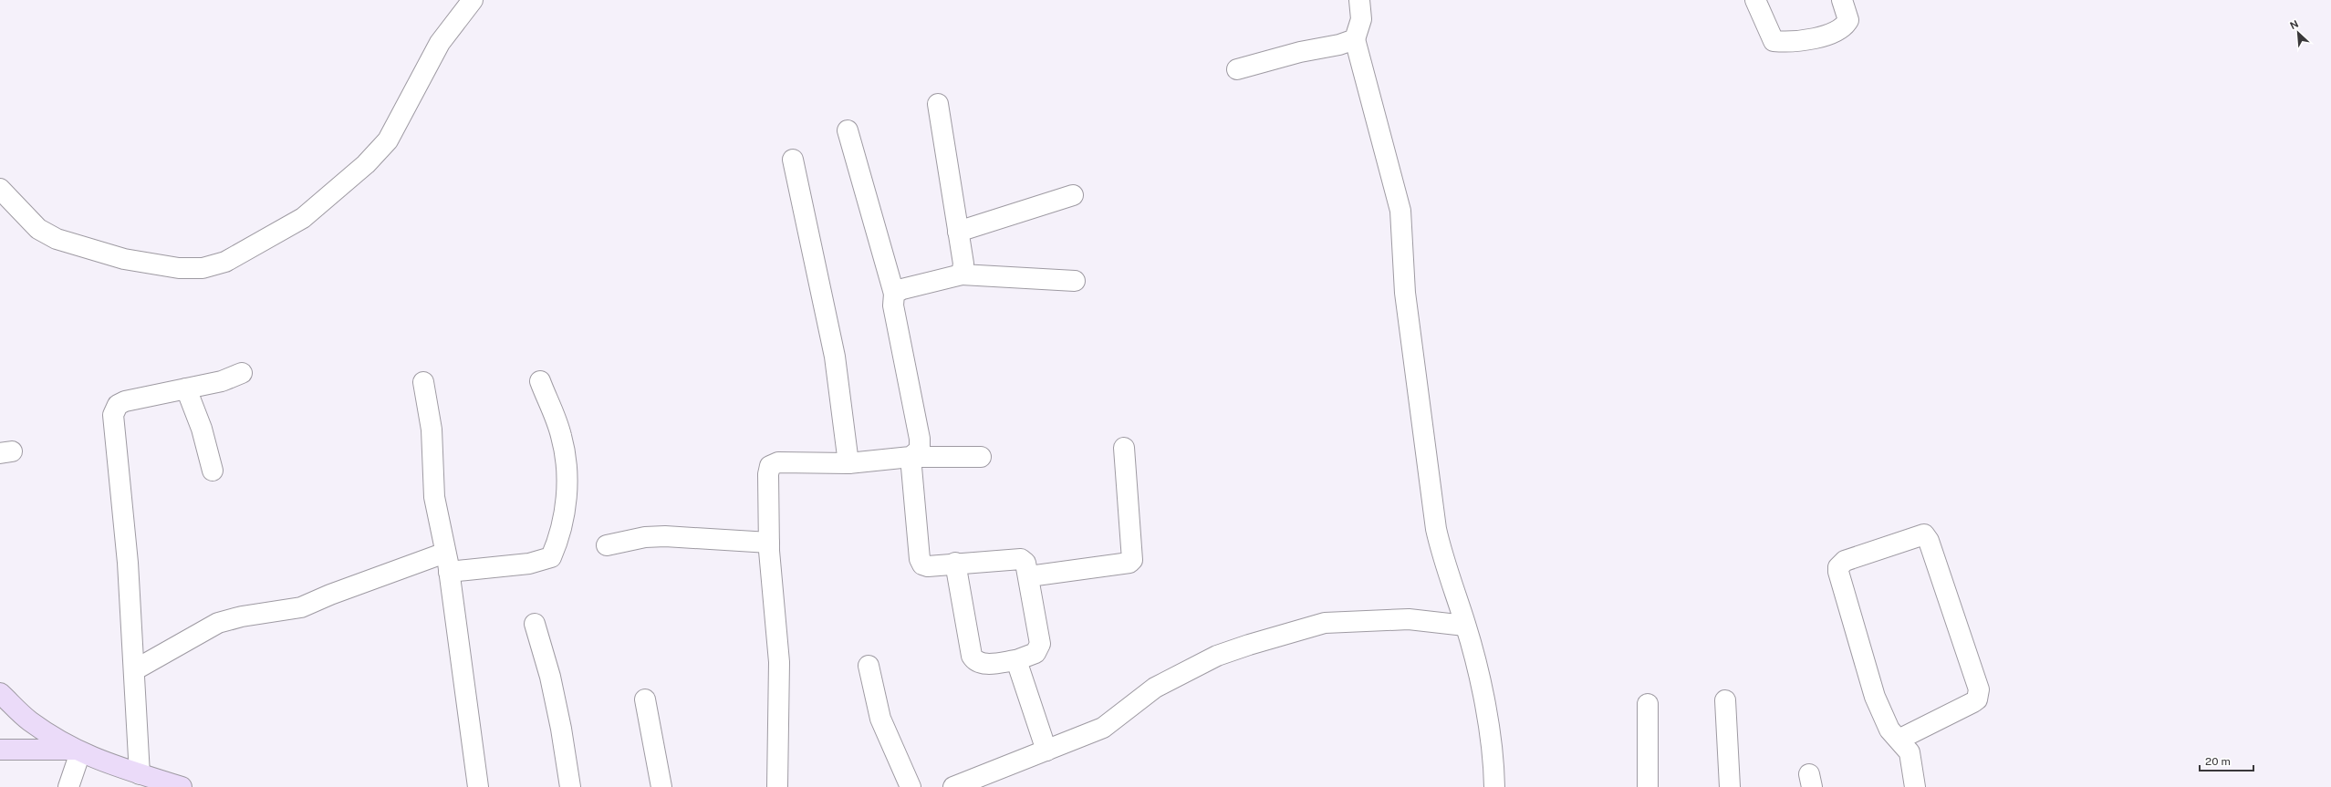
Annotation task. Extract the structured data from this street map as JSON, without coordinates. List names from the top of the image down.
{
  "scale_bar": "20 m",
  "north": "top left"
}
